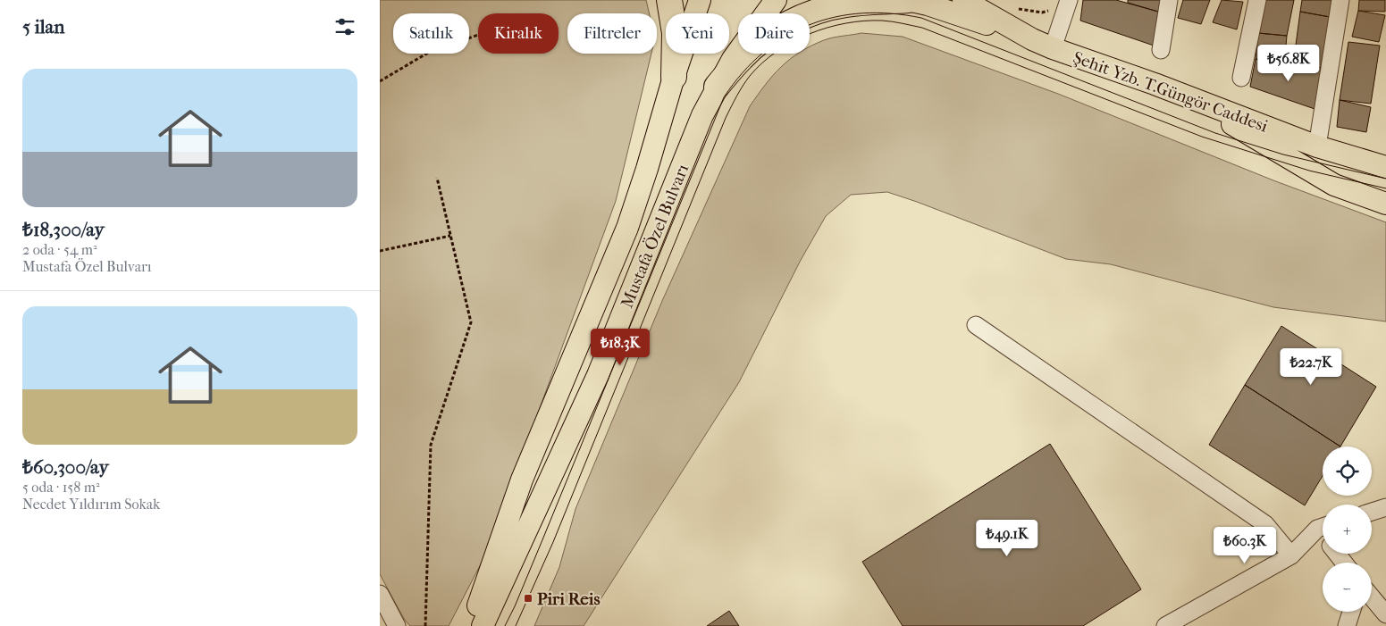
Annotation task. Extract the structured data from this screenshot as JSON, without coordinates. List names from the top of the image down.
{
  "streets": {
    "main road": ["Şehit Yzb. T.Güngör Caddesi", "Mustafa Özel Bulvarı"]
  },
  "places": {
    "transit": ["Piri Reis"]
  },
  "page": {
    "heading": "5 ilan",
    "chip": [
      "Satılık",
      "Kiralık",
      "Filtreler",
      "Yeni",
      "Daire"
    ],
    "price": [
      "₺56.8K",
      "₺18.3K",
      "₺22.7K",
      "₺49.1K",
      "₺60.3K"
    ],
    "list": [
      {
        "name": "₺18,300/ay",
        "note": "2 oda · 54 m² · Mustafa Özel Bulvarı"
      },
      {
        "name": "₺60,300/ay",
        "note": "5 oda · 158 m² · Necdet Yıldırım Sokak"
      }
    ],
    "map_buttons": ["+", "−"]
  }
}
